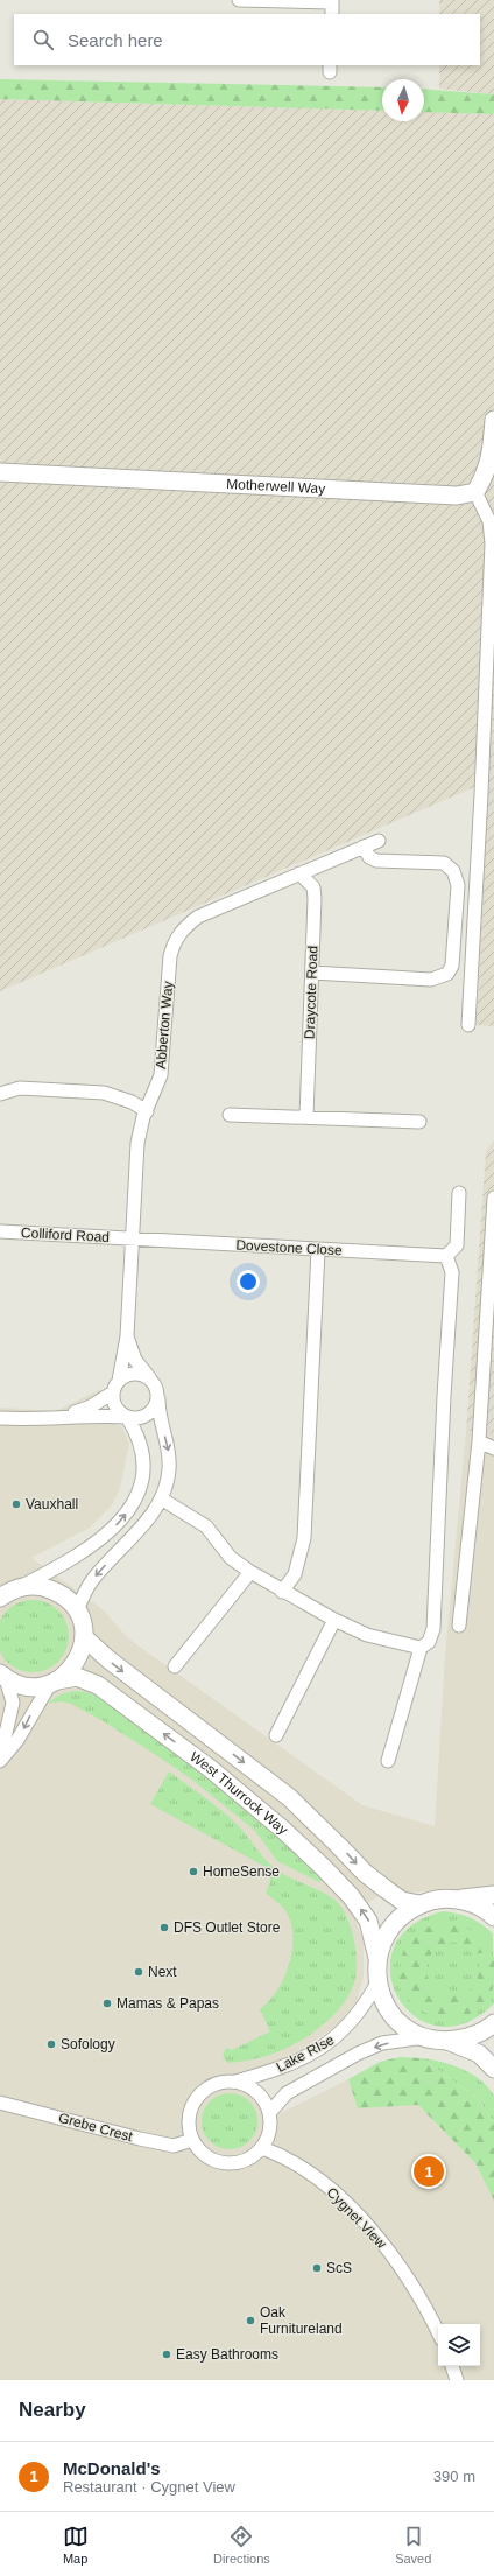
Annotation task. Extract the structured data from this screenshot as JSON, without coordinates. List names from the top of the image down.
{
  "streets": {
    "main road": ["Motherwell Way", "West Thurrock Way"],
    "street": [
      "Draycote Road",
      "Abberton Way",
      "Colliford Road",
      "Dovestone Close",
      "Lake RIse",
      "Grebe Crest",
      "Cygnet View"
    ]
  },
  "crossings": [
    ["Draycote Road", "Abberton Way"],
    ["Abberton Way", "Colliford Road"],
    ["Abberton Way", "Dovestone Close"],
    ["Colliford Road", "Dovestone Close"],
    ["Lake RIse", "Grebe Crest"],
    ["Lake RIse", "Cygnet View"],
    ["Grebe Crest", "Cygnet View"]
  ],
  "places": [
    "Vauxhall",
    "HomeSense",
    "DFS Outlet Store",
    "Next",
    "Mamas & Papas",
    "Sofology",
    "ScS",
    "Oak Furnitureland",
    "Easy Bathrooms"
  ],
  "north": "bottom",
  "page": {
    "search": "Search here",
    "pins": "1",
    "heading": "Nearby",
    "list": [
      {
        "mark": "1",
        "name": "McDonald's",
        "note": "Restaurant · Cygnet View",
        "value": "390 m"
      }
    ],
    "nav": ["Map", "Directions", "Saved"]
  }
}
